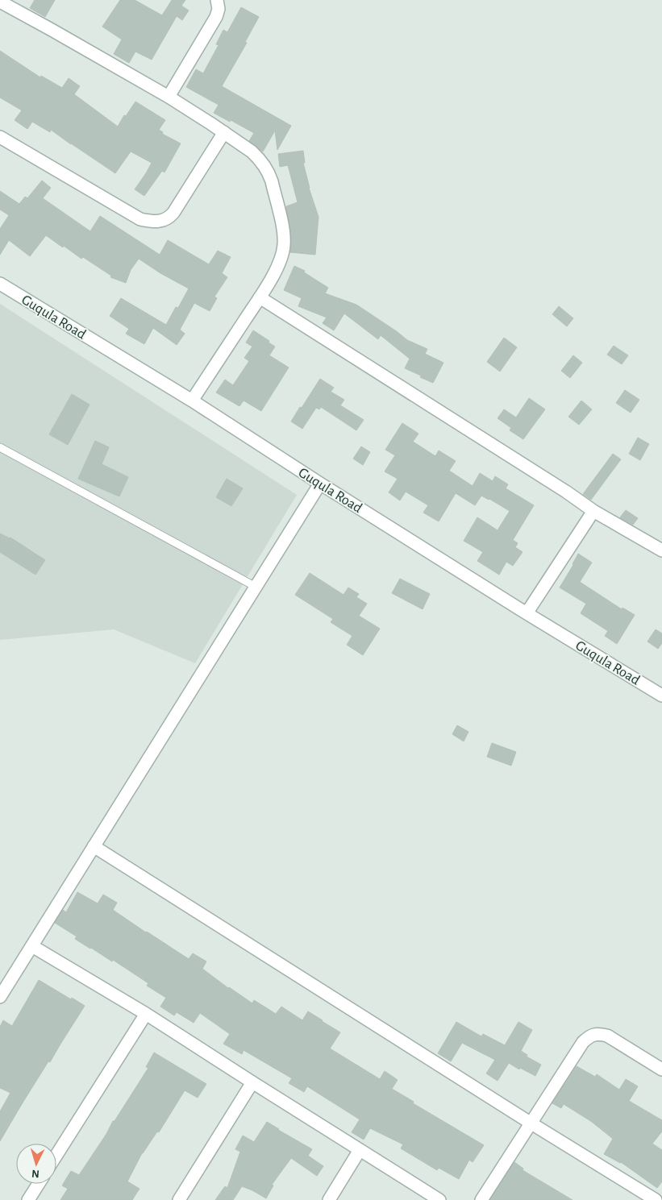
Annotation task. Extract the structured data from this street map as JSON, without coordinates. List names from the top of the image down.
{
  "streets": {
    "street": ["Guqula Road"]
  },
  "north": "bottom"
}
